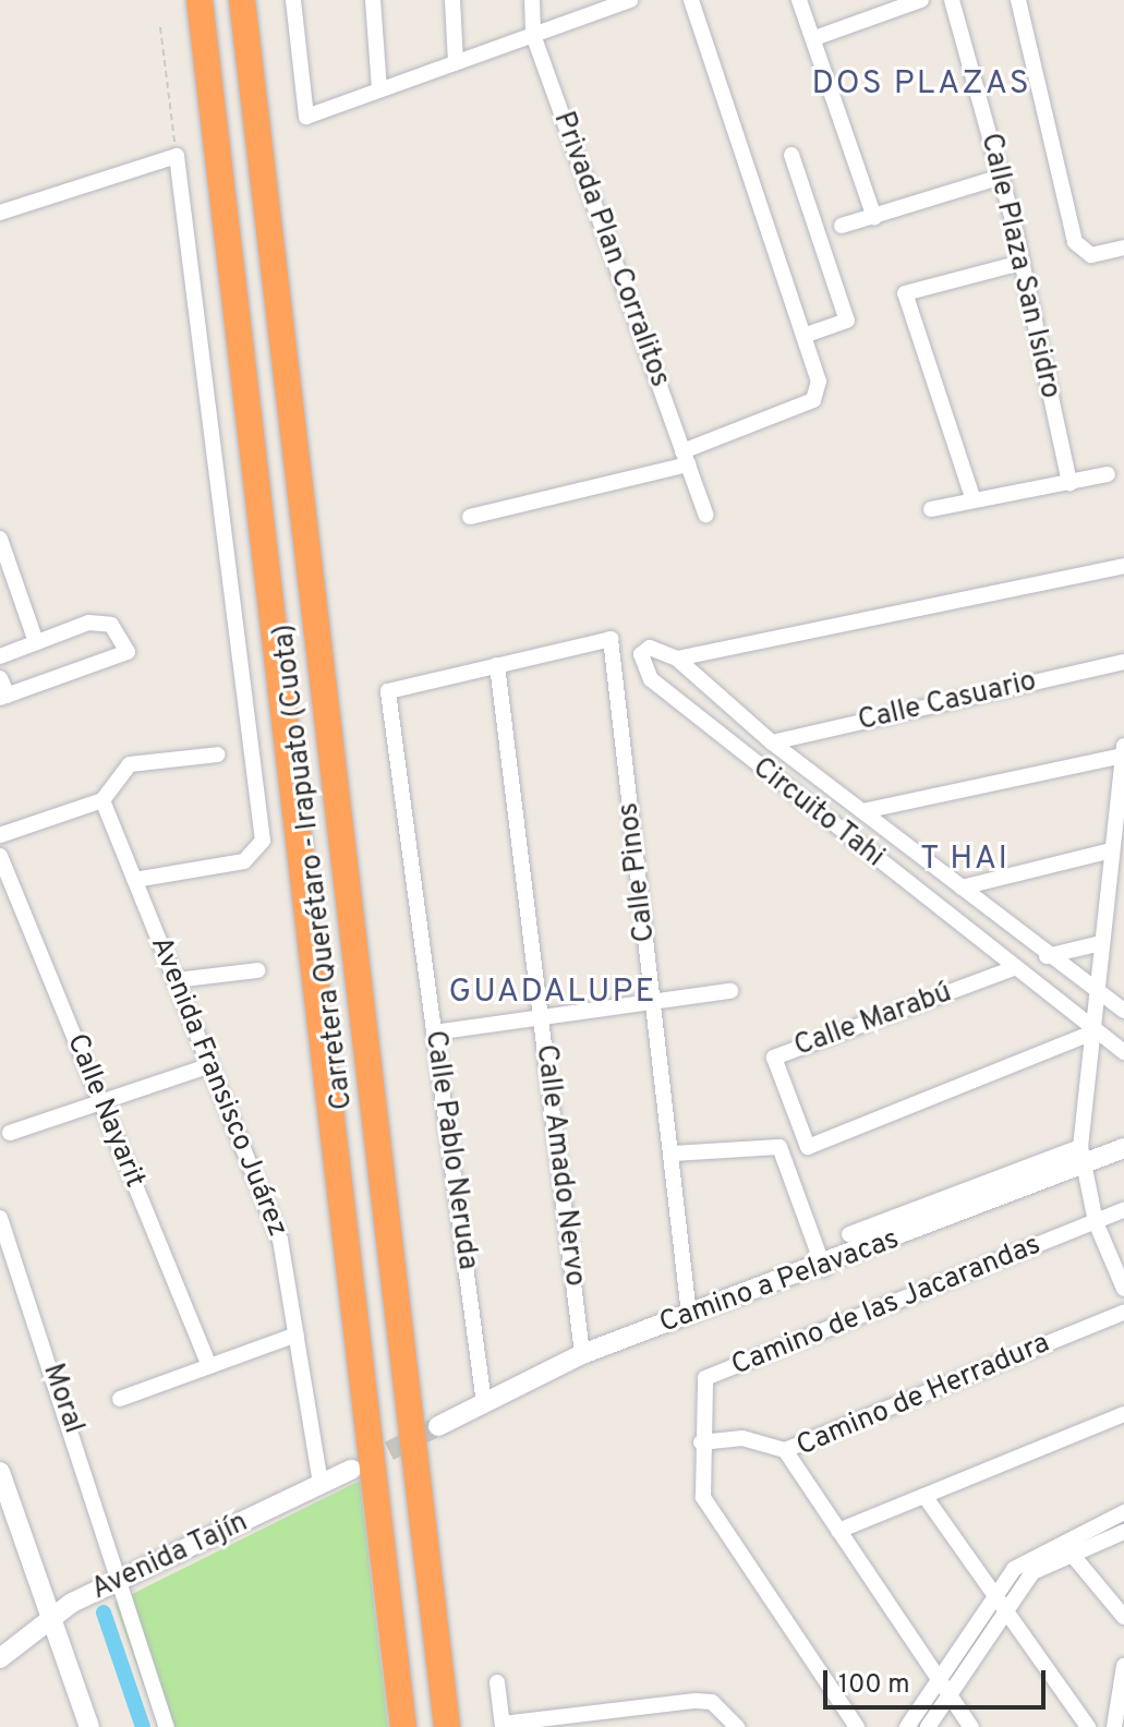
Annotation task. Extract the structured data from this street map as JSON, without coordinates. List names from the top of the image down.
{
  "streets": {
    "highway": ["Carretera Querétaro - Irapuato (Cuota)"],
    "street": [
      "Privada Plan Corralitos",
      "Calle Plaza San Isidro",
      "Calle Casuario",
      "Circuito Tahi",
      "Calle Pinos",
      "Calle Marabú",
      "Avenida Fransisco Juárez",
      "Calle Nayarit",
      "Calle Pablo Neruda",
      "Calle Amado Nervo",
      "Camino a Pelavacas",
      "Camino de las Jacarandas",
      "Camino de Herradura",
      "Moral",
      "Avenida Tajín"
    ]
  },
  "crossings": [
    ["Calle Casuario", "Circuito Tahi"],
    ["Circuito Tahi", "Calle Marabú"],
    ["Calle Pinos", "Calle Pablo Neruda"],
    ["Calle Pinos", "Calle Amado Nervo"],
    ["Calle Pinos", "Camino a Pelavacas"],
    ["Avenida Fransisco Juárez", "Avenida Tajín"],
    ["Calle Pablo Neruda", "Calle Amado Nervo"],
    ["Calle Pablo Neruda", "Camino a Pelavacas"],
    ["Calle Amado Nervo", "Camino a Pelavacas"],
    ["Moral", "Avenida Tajín"]
  ],
  "districts": ["DOS PLAZAS", "T HAI", "GUADALUPE"],
  "scale_bar": "100 m"
}
